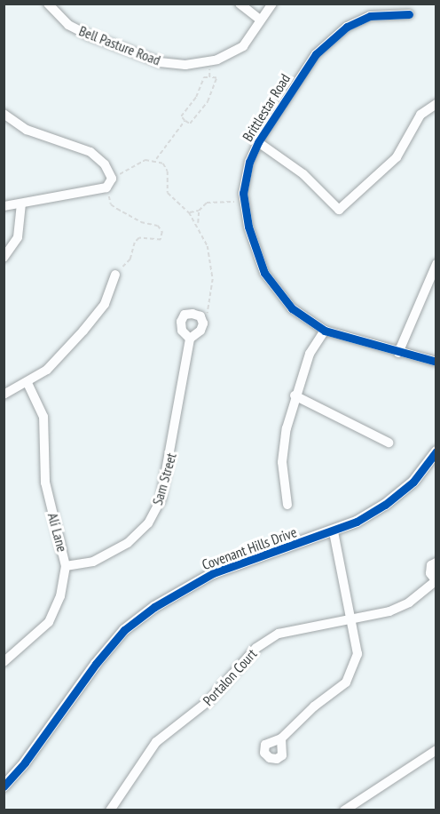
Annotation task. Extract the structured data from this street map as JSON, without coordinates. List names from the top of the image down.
{
  "streets": {
    "street": [
      "Bell Pasture Road",
      "Brittlestar Road",
      "Sam Street",
      "Ali Lane",
      "Covenant Hills Drive",
      "Portalon Court"
    ]
  },
  "crossings": [
    ["Sam Street", "Ali Lane"]
  ]
}
